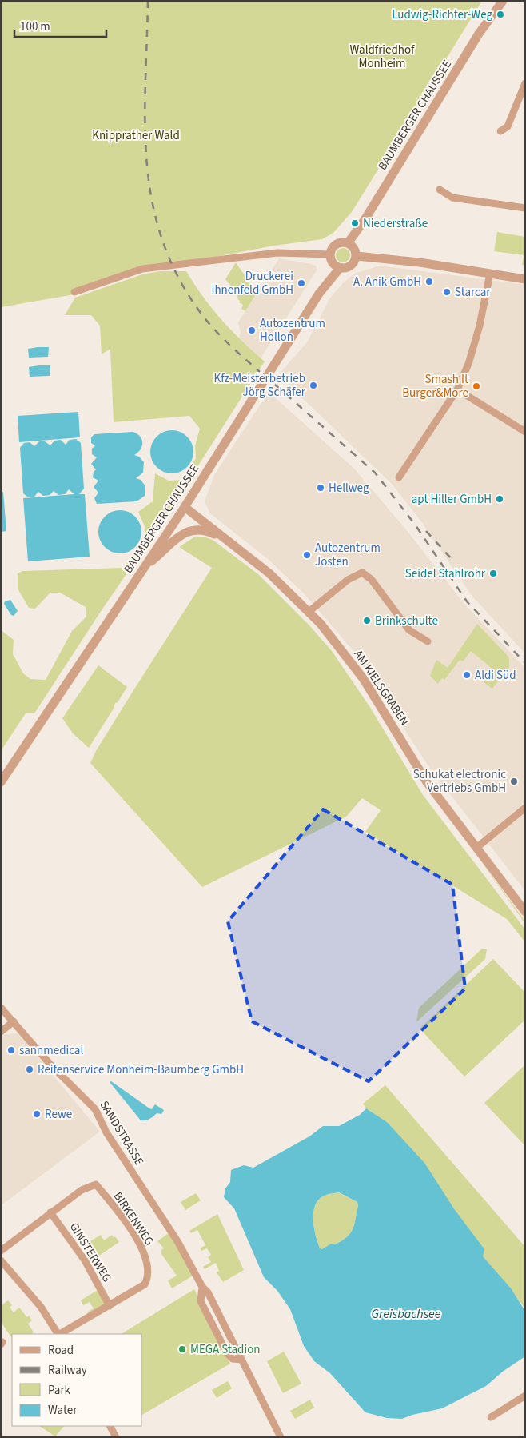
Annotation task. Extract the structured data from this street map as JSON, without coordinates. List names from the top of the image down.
{
  "streets": {
    "street": [
      "BAUMBERGER CHAUSSEE",
      "AM KIELSGRABEN",
      "SANDSTRASSE",
      "BIRKENWEG",
      "GINSTERWEG"
    ]
  },
  "crossings": [
    ["BAUMBERGER CHAUSSEE", "AM KIELSGRABEN"],
    ["BIRKENWEG", "GINSTERWEG"]
  ],
  "water": ["Greisbachsee"],
  "parks": ["Waldfriedhof Monheim", "Knipprather Wald"],
  "places": [
    "Ludwig-Richter-Weg",
    "Niederstraße",
    "A. Anik GmbH",
    "Druckerei Ihnenfeld GmbH",
    "Starcar",
    "Autozentrum Hollon",
    "Kfz-Meisterbetrieb Jörg Schäfer",
    "Smash It Burger&More",
    "Hellweg",
    "apt Hiller GmbH",
    "Autozentrum Josten",
    "Seidel Stahlrohr",
    "Brinkschulte",
    "Aldi Süd",
    "Schukat electronic Vertriebs GmbH",
    "sannmedical",
    "Reifenservice Monheim-Baumberg GmbH",
    "Rewe",
    "MEGA Stadion"
  ],
  "legend": [
    "Road",
    "Railway",
    "Park",
    "Water"
  ],
  "scale_bar": "100 m"
}
